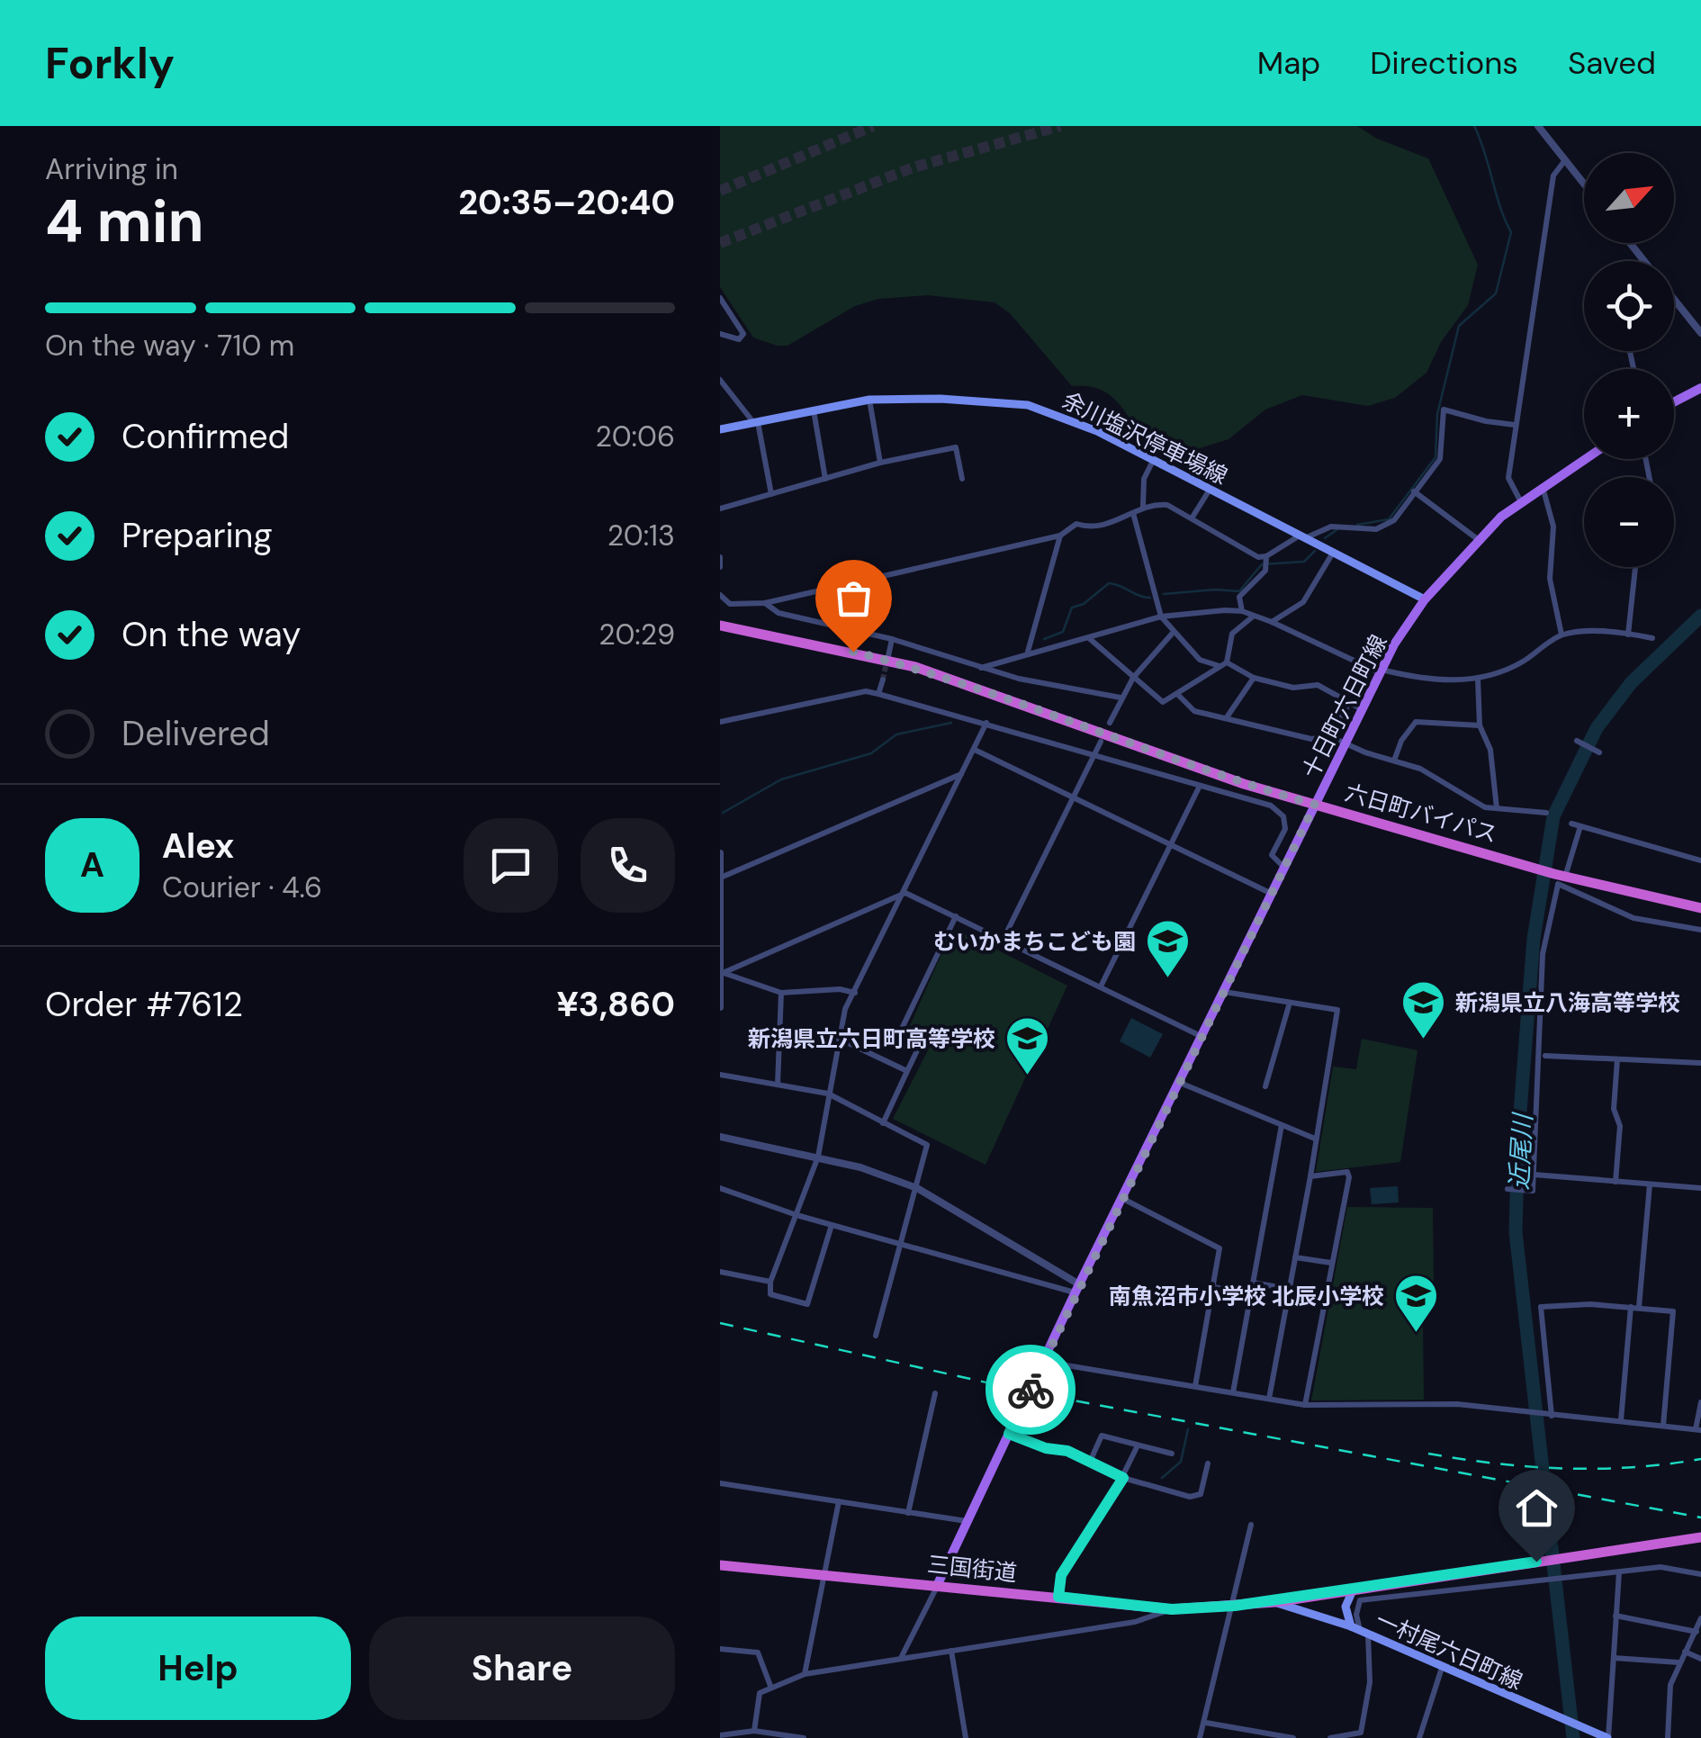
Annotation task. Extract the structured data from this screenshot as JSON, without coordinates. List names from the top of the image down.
{
  "streets": {
    "highway": ["六日町バイパス", "三国街道"],
    "main road": ["余川塩沢停車場線", "十日町六日町線", "一村尾六日町線"]
  },
  "crossings": [
    ["余川塩沢停車場線", "十日町六日町線"],
    ["十日町六日町線", "六日町バイパス"],
    ["十日町六日町線", "三国街道"],
    ["三国街道", "一村尾六日町線"]
  ],
  "water": ["近尾川"],
  "places": {
    "school or university": [
      "むいかまちこども園",
      "新潟県立八海高等学校",
      "新潟県立六日町高等学校",
      "南魚沼市小学校 北辰小学校"
    ]
  },
  "north": "top right",
  "page": {
    "header": "Forkly",
    "nav": ["Map", "Directions", "Saved"],
    "heading": ["4 min", "Arriving in", "20:35–20:40"],
    "panel": [
      "Alex",
      "Courier · 4.6",
      "Order #7612",
      "¥3,860"
    ],
    "map_buttons": ["+", "−"],
    "bar": "On the way · 710 m",
    "list": [
      ["Confirmed", "20:06"],
      ["Preparing", "20:13"],
      ["On the way", "20:29"],
      "Delivered"
    ],
    "round": "A",
    "buttons": ["Help", "Share"]
  }
}
